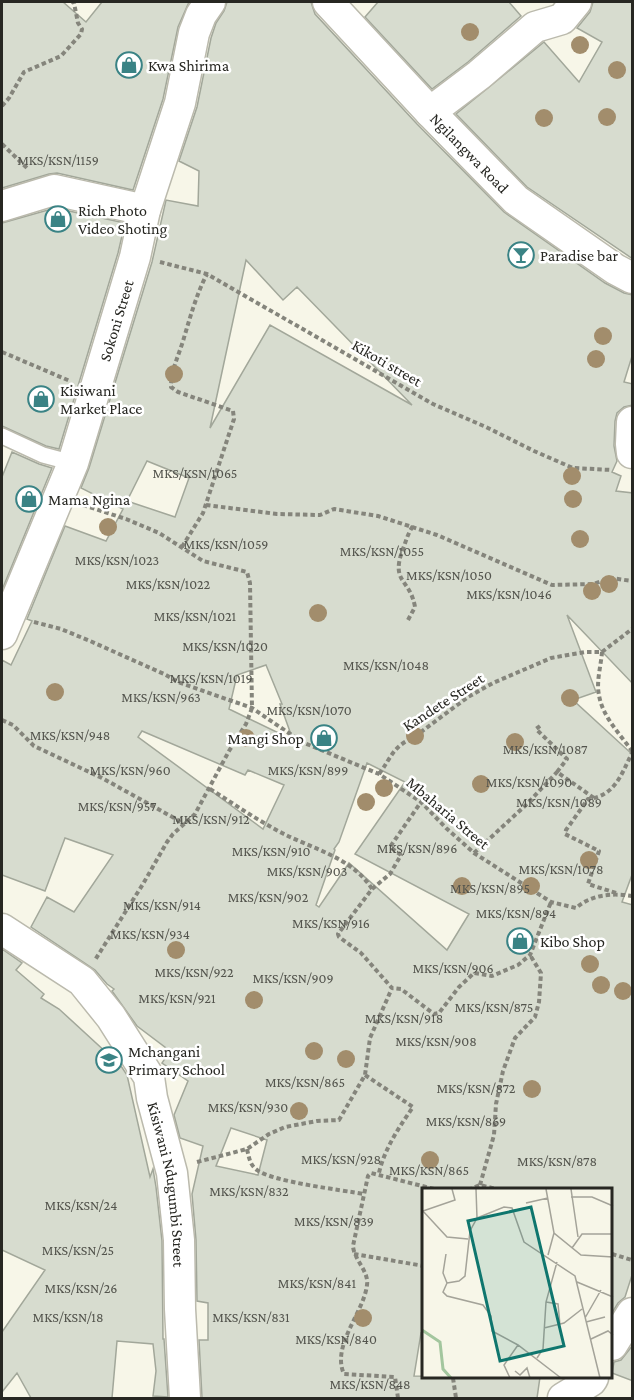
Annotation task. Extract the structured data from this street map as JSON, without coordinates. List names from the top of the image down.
{
  "streets": {
    "street": ["Ngilangwa Road", "Sokoni Street", "Kisiwani Ndugumbi Street"],
    "path": ["Kikoti street", "Kandete Street", "Mbaharia Street"]
  },
  "crossings": [
    ["Sokoni Street", "Kikoti street"],
    ["Sokoni Street", "Mbaharia Street"],
    ["Kandete Street", "Mbaharia Street"]
  ],
  "places": {
    "shop": [
      "Kwa Shirima",
      "Rich Photo Video Shoting",
      "Kisiwani Market Place",
      "Mama Ngina",
      "Mangi Shop",
      "Kibo Shop"
    ],
    "bar": ["Paradise bar"],
    "school or university": ["Mchangani Primary School"]
  },
  "house_numbers": [
    "MKS/KSN/1159",
    "MKS/KSN/1065",
    "MKS/KSN/1059",
    "MKS/KSN/1055",
    "MKS/KSN/1023",
    "MKS/KSN/1050",
    "MKS/KSN/1022",
    "MKS/KSN/1046",
    "MKS/KSN/1021",
    "MKS/KSN/1020",
    "MKS/KSN/1048",
    "MKS/KSN/1019",
    "MKS/KSN/963",
    "MKS/KSN/1070",
    "MKS/KSN/948",
    "MKS/KSN/1087",
    "MKS/KSN/960",
    "MKS/KSN/899",
    "MKS/KSN/1090",
    "MKS/KSN/1089",
    "MKS/KSN/957",
    "MKS/KSN/912",
    "MKS/KSN/896",
    "MKS/KSN/910",
    "MKS/KSN/1078",
    "MKS/KSN/903",
    "MKS/KSN/895",
    "MKS/KSN/902",
    "MKS/KSN/914",
    "MKS/KSN/894",
    "MKS/KSN/916",
    "MKS/KSN/934",
    "MKS/KSN/906",
    "MKS/KSN/922",
    "MKS/KSN/909",
    "MKS/KSN/921",
    "MKS/KSN/875",
    "MKS/KSN/918",
    "MKS/KSN/908",
    "MKS/KSN/865",
    "MKS/KSN/872",
    "MKS/KSN/930",
    "MKS/KSN/869",
    "MKS/KSN/928",
    "MKS/KSN/878",
    "MKS/KSN/865",
    "MKS/KSN/832",
    "MKS/KSN/24",
    "MKS/KSN/839",
    "MKS/KSN/25",
    "MKS/KSN/841",
    "MKS/KSN/26",
    "MKS/KSN/18",
    "MKS/KSN/831",
    "MKS/KSN/840",
    "MKS/KSN/848"
  ]
}
